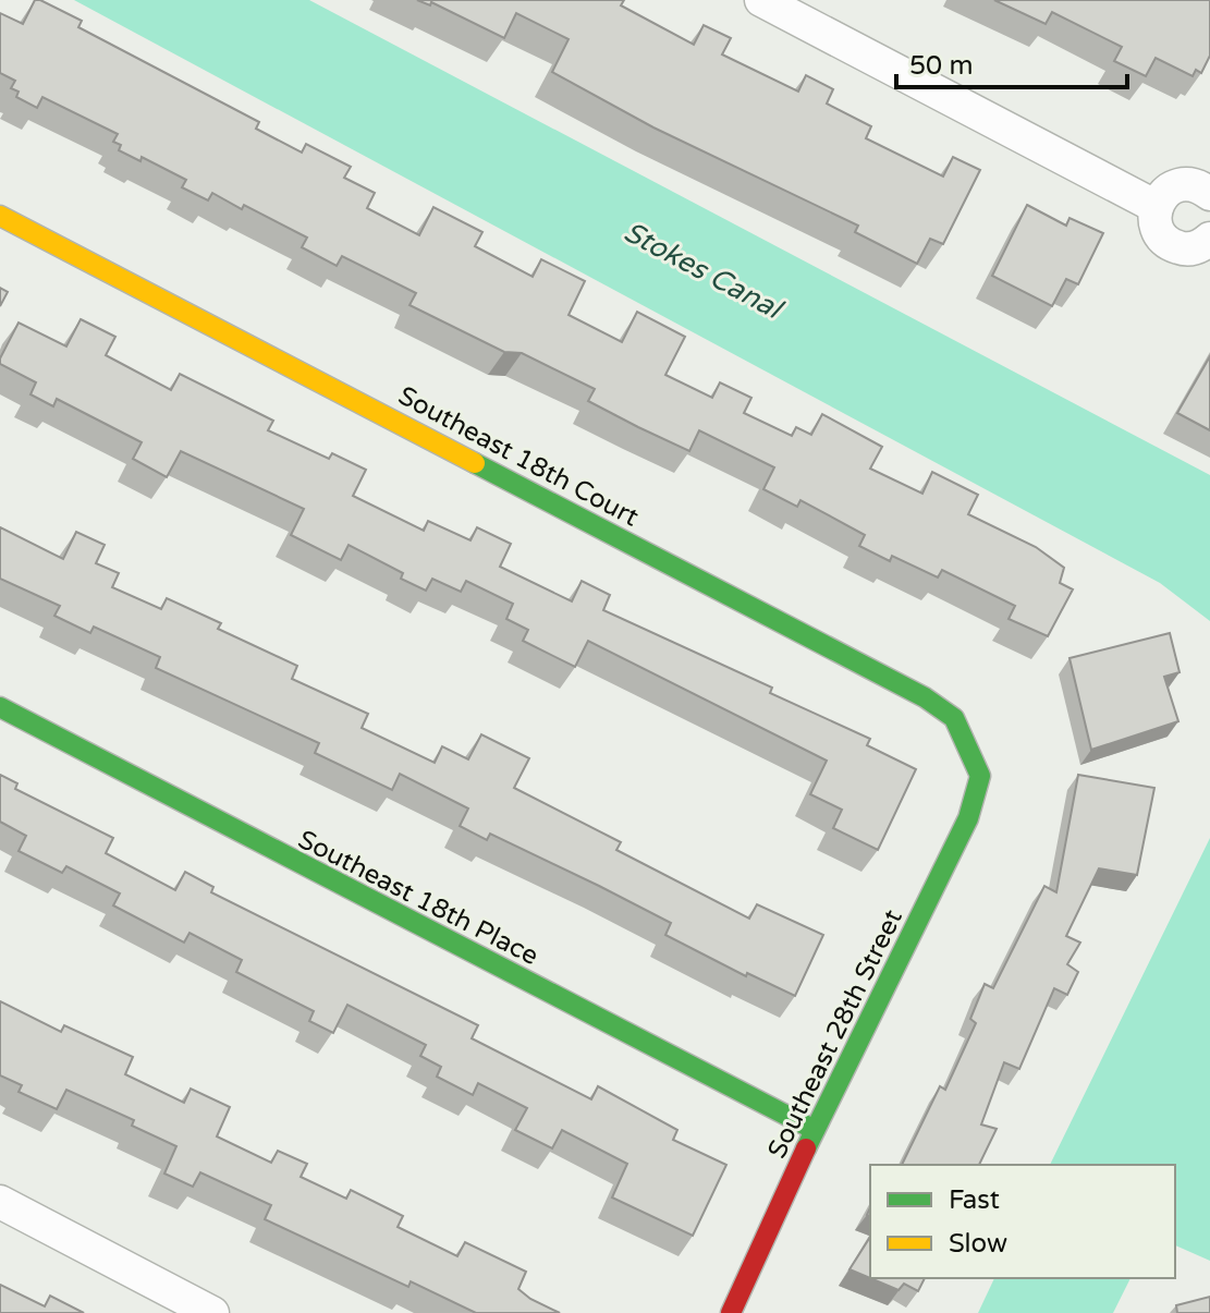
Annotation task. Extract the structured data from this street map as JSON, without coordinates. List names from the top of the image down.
{
  "streets": {
    "street": ["Southeast 18th Court", "Southeast 18th Place", "Southeast 28th Street"]
  },
  "crossings": [
    ["Southeast 18th Court", "Southeast 28th Street"],
    ["Southeast 18th Place", "Southeast 28th Street"]
  ],
  "water": ["Stokes Canal"],
  "legend": ["Fast", "Slow"],
  "scale_bar": "50 m"
}
